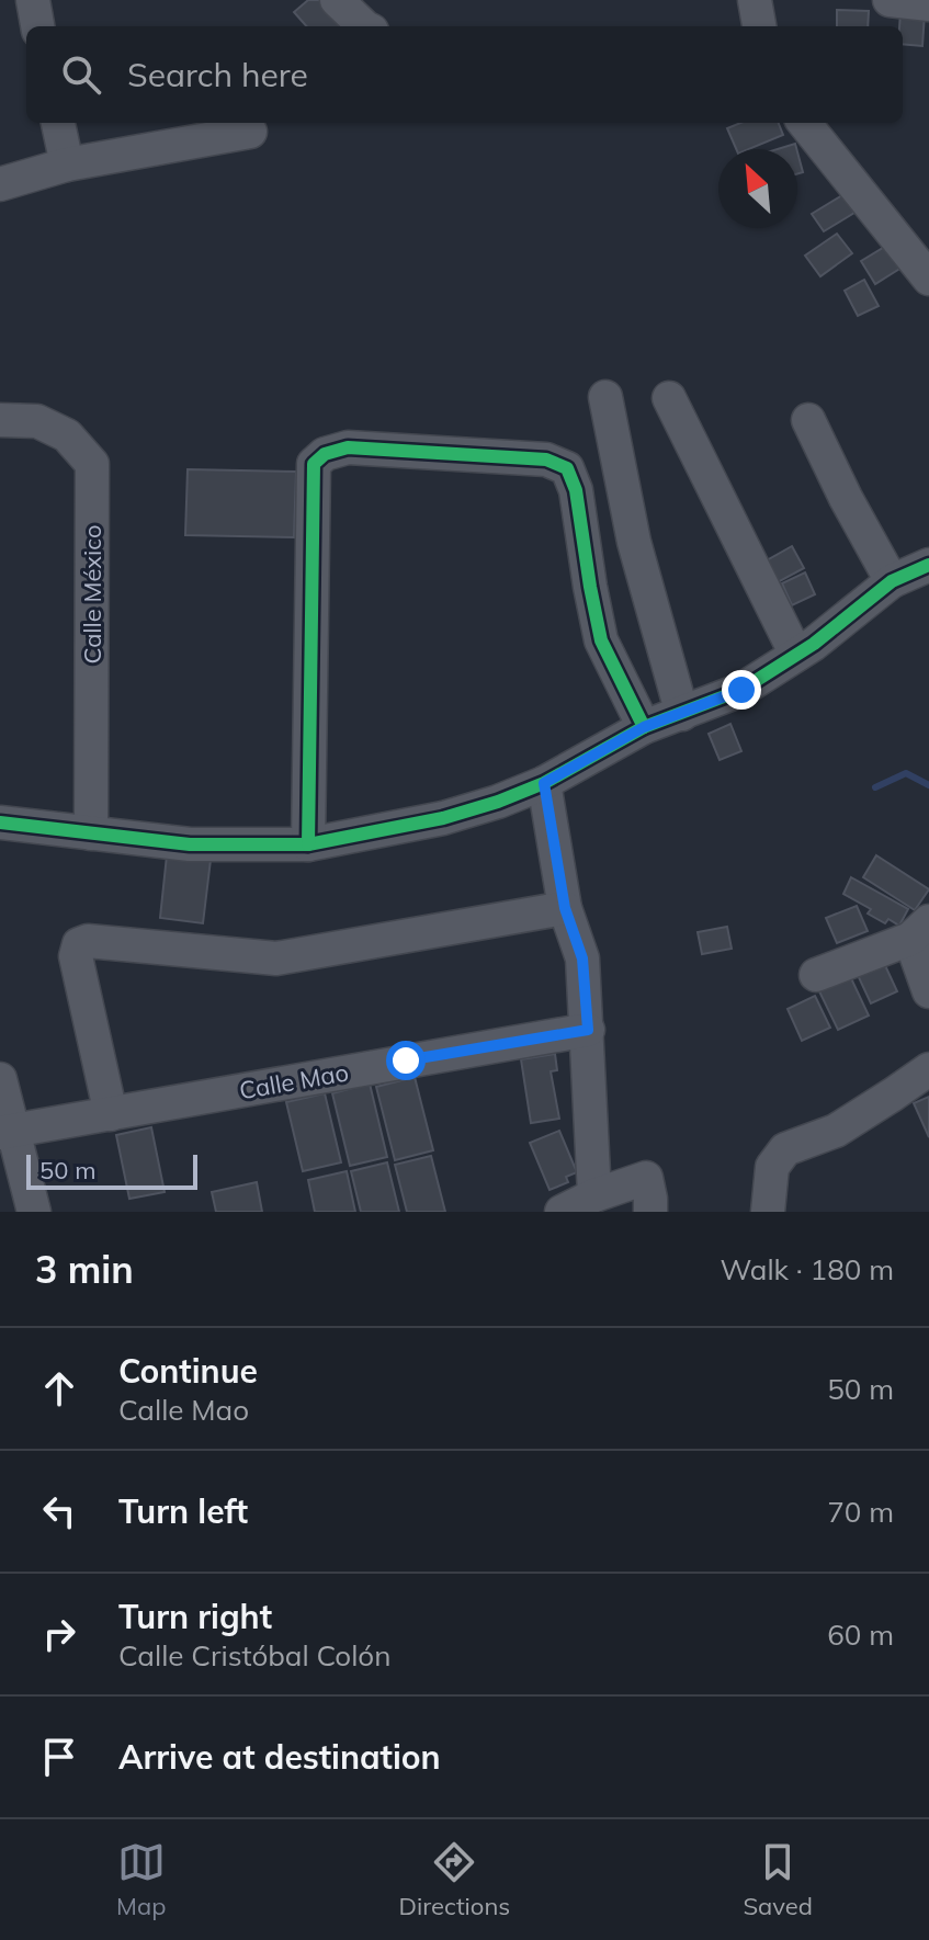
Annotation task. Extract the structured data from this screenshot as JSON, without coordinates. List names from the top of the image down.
{
  "streets": {
    "street": ["Calle México", "Calle Mao"]
  },
  "scale_bar": "50 m",
  "north": "top left",
  "page": {
    "search": "Search here",
    "scale": "50 m",
    "heading": ["3 min", "Walk · 180 m"],
    "list": [
      ["Continue", "Calle Mao", "50 m"],
      ["Turn left", "70 m"],
      ["Turn right", "Calle Cristóbal Colón", "60 m"],
      "Arrive at destination"
    ],
    "nav": ["Map", "Directions", "Saved"]
  }
}
